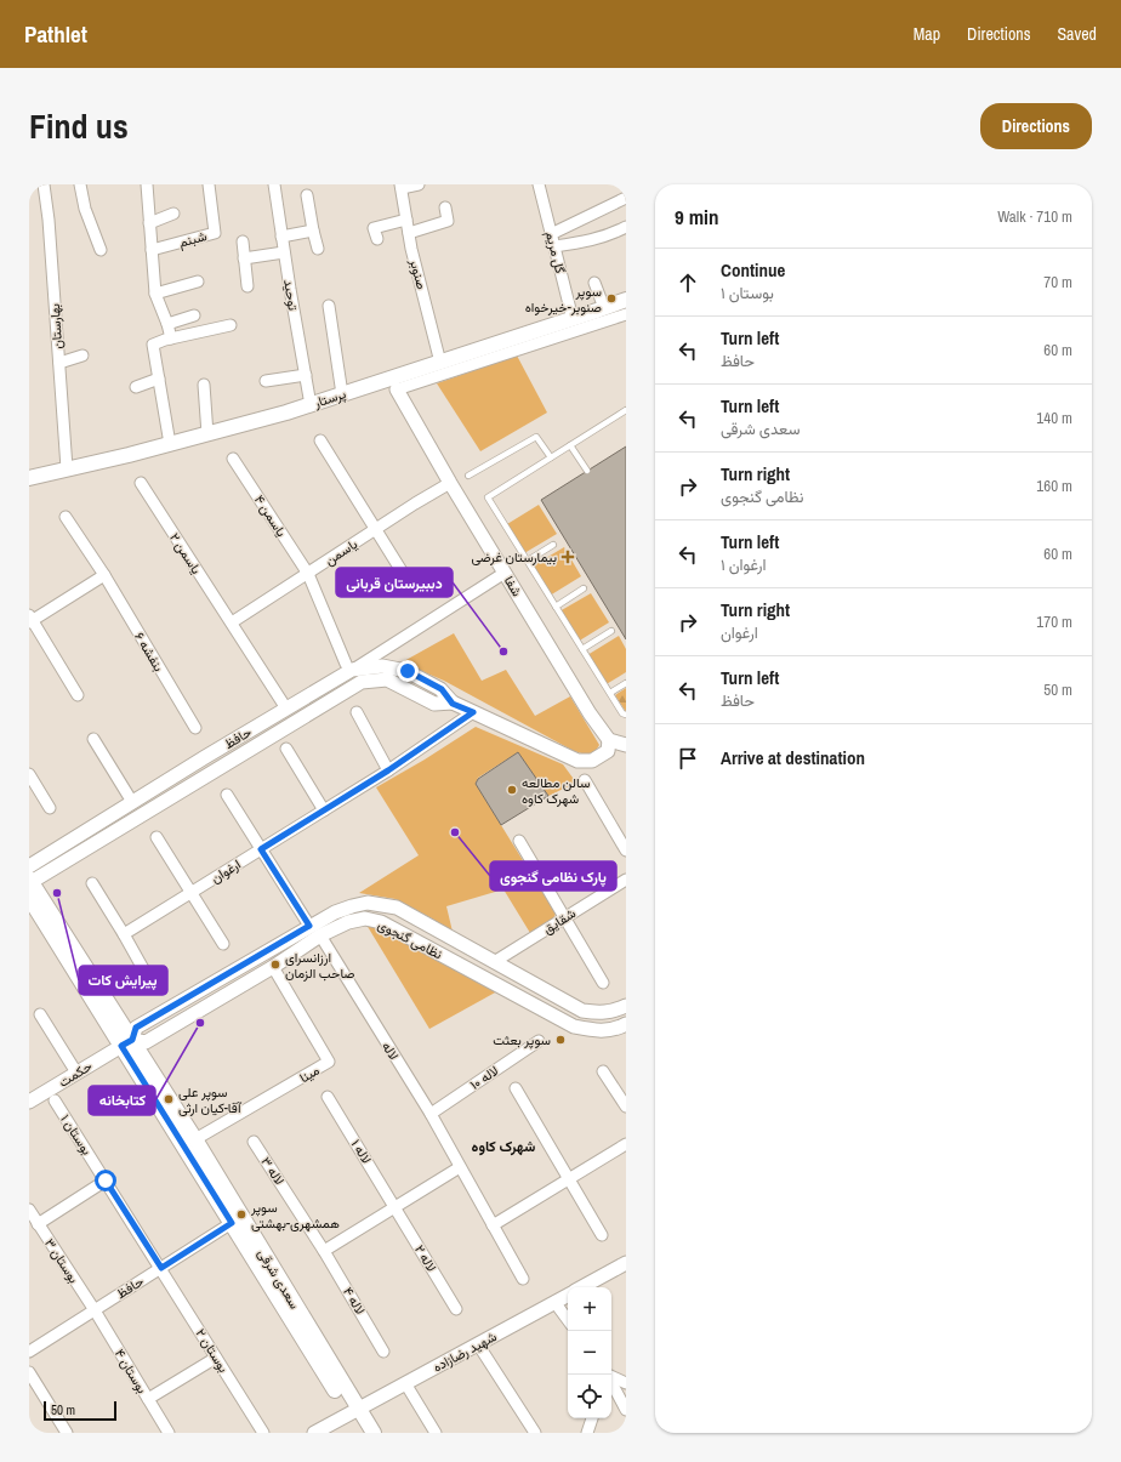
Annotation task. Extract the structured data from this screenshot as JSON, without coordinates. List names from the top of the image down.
{
  "streets": {
    "main road": ["پرستار", "سعدی شرقی"],
    "street": [
      "شبنم",
      "گل مریم",
      "صنوبر",
      "توحید",
      "بهارستان",
      "یاسمن ۴",
      "یاسمن",
      "یاسمن ۲",
      "شفا",
      "بنفشه ۶",
      "حافظ",
      "ارغوان",
      "شقایق",
      "نظامی گنجوی",
      "لاله",
      "حکمت",
      "مینا",
      "لاله ۱۰",
      "بوستان ۱",
      "لاله ۱",
      "لاله ۳",
      "لاله ۲",
      "بوستان ۳",
      "لاله ۴",
      "بوستان ۲",
      "شهید رضازاده",
      "بوستان ۴"
    ]
  },
  "crossings": [
    ["گل مریم", "پرستار"],
    ["صنوبر", "پرستار"],
    ["توحید", "پرستار"],
    ["بهارستان", "پرستار"],
    ["یاسمن ۴", "یاسمن"],
    ["یاسمن ۴", "حافظ"],
    ["یاسمن", "یاسمن ۲"],
    ["یاسمن", "شفا"],
    ["یاسمن ۲", "حافظ"],
    ["شفا", "حافظ"],
    ["حافظ", "ارغوان"],
    ["حافظ", "بوستان ۱"],
    ["حافظ", "بوستان ۳"],
    ["حافظ", "سعدی شرقی"],
    ["حافظ", "بوستان ۲"],
    ["حافظ", "بوستان ۴"],
    ["شقایق", "نظامی گنجوی"],
    ["نظامی گنجوی", "لاله"],
    ["نظامی گنجوی", "حکمت"],
    ["نظامی گنجوی", "مینا"],
    ["نظامی گنجوی", "سعدی شرقی"],
    ["لاله", "لاله ۱۰"],
    ["حکمت", "سعدی شرقی"],
    ["مینا", "سعدی شرقی"],
    ["بوستان ۱", "بوستان ۲"],
    ["لاله ۱", "لاله ۲"],
    ["لاله ۳", "لاله ۴"],
    ["بوستان ۳", "بوستان ۴"],
    ["سعدی شرقی", "شهید رضازاده"]
  ],
  "districts": ["شهرک کاوه"],
  "places": {
    "other": [
      "سوپر صنوبر-خیرخواه",
      "دببیرستان قربانی",
      "سالن مطالعه شهرک کاوه",
      "پارک نظامی گنجوی",
      "پیرایش کات",
      "ارزانسرای صاحب الزمان",
      "کتابخانه",
      "سوپر بعثت",
      "سوپر علی آقا-کیان ارثی",
      "سوپر همشهری-بهشتی"
    ],
    "health": ["بیمارستان غرضی"]
  },
  "scale_bar": "50 m",
  "page": {
    "header": "Pathlet",
    "nav": ["Map", "Directions", "Saved"],
    "title": "Find us",
    "buttons": "Directions",
    "heading": ["9 min", "Walk · 710 m"],
    "list": [
      ["Continue", "بوستان ۱", "70 m"],
      ["Turn left", "حافظ", "60 m"],
      ["Turn left", "سعدی شرقی", "140 m"],
      ["Turn right", "نظامی گنجوی", "160 m"],
      ["Turn left", "ارغوان ۱", "60 m"],
      ["Turn right", "ارغوان", "170 m"],
      ["Turn left", "حافظ", "50 m"],
      "Arrive at destination"
    ],
    "map_buttons": ["+", "−"],
    "scale": "50 m"
  }
}
